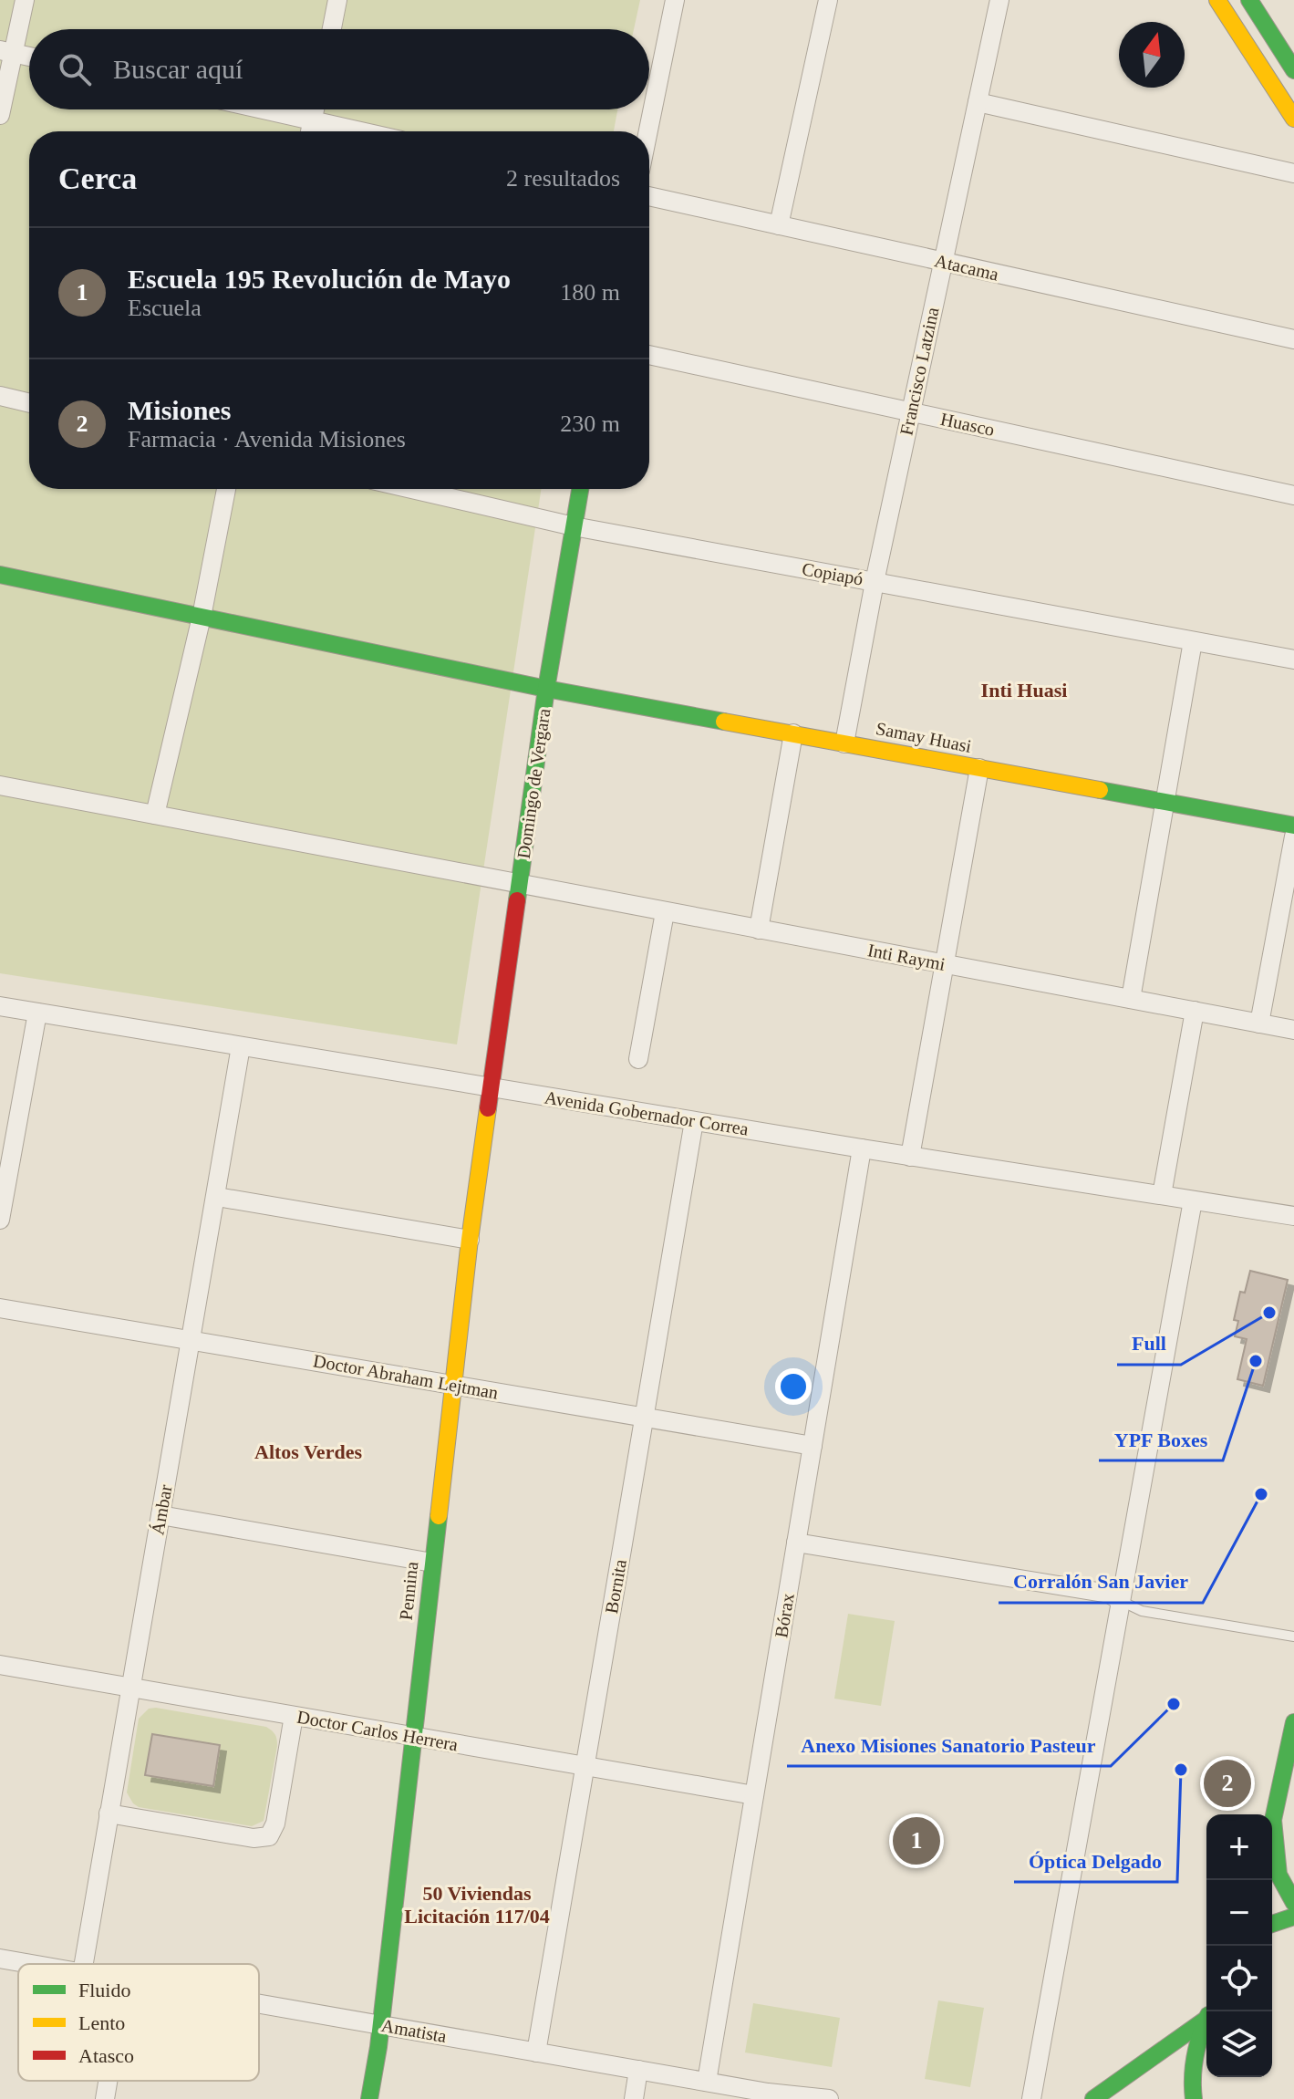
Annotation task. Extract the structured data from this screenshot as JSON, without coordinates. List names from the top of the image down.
{
  "streets": {
    "street": [
      "Atacama",
      "Francisco Latzina",
      "Huasco",
      "Copiapó",
      "Samay Huasi",
      "Domingo de Vergara",
      "Inti Raymi",
      "Avenida Gobernador Correa",
      "Doctor Abraham Lejtman",
      "Ámbar",
      "Bornita",
      "Pennina",
      "Bórax",
      "Doctor Carlos Herrera",
      "Amatista"
    ]
  },
  "crossings": [
    ["Atacama", "Francisco Latzina"],
    ["Francisco Latzina", "Huasco"],
    ["Francisco Latzina", "Copiapó"],
    ["Francisco Latzina", "Samay Huasi"],
    ["Copiapó", "Domingo de Vergara"],
    ["Samay Huasi", "Domingo de Vergara"],
    ["Domingo de Vergara", "Inti Raymi"],
    ["Domingo de Vergara", "Avenida Gobernador Correa"],
    ["Domingo de Vergara", "Pennina"],
    ["Avenida Gobernador Correa", "Ámbar"],
    ["Avenida Gobernador Correa", "Bornita"],
    ["Avenida Gobernador Correa", "Pennina"],
    ["Avenida Gobernador Correa", "Bórax"],
    ["Doctor Abraham Lejtman", "Ámbar"],
    ["Doctor Abraham Lejtman", "Bornita"],
    ["Doctor Abraham Lejtman", "Pennina"],
    ["Doctor Abraham Lejtman", "Bórax"],
    ["Ámbar", "Doctor Carlos Herrera"],
    ["Bornita", "Doctor Carlos Herrera"],
    ["Bornita", "Amatista"],
    ["Pennina", "Doctor Carlos Herrera"],
    ["Pennina", "Amatista"],
    ["Bórax", "Doctor Carlos Herrera"],
    ["Bórax", "Amatista"]
  ],
  "districts": ["Inti Huasi", "Altos Verdes", "50 Viviendas Licitación 117/04"],
  "places": [
    "Full",
    "YPF Boxes",
    "Corralón San Javier",
    "Anexo Misiones Sanatorio Pasteur",
    "Óptica Delgado"
  ],
  "legend": ["Fluido", "Lento", "Atasco"],
  "north": "top",
  "page": {
    "search": "Buscar aquí",
    "heading": ["Cerca", "2 resultados"],
    "list": [
      {
        "mark": "1",
        "name": "Escuela 195 Revolución de Mayo",
        "note": "Escuela",
        "value": "180 m"
      },
      {
        "mark": "2",
        "name": "Misiones",
        "note": "Farmacia · Avenida Misiones",
        "value": "230 m"
      }
    ],
    "pins": ["2", "1"],
    "map_buttons": ["+", "−"]
  }
}
